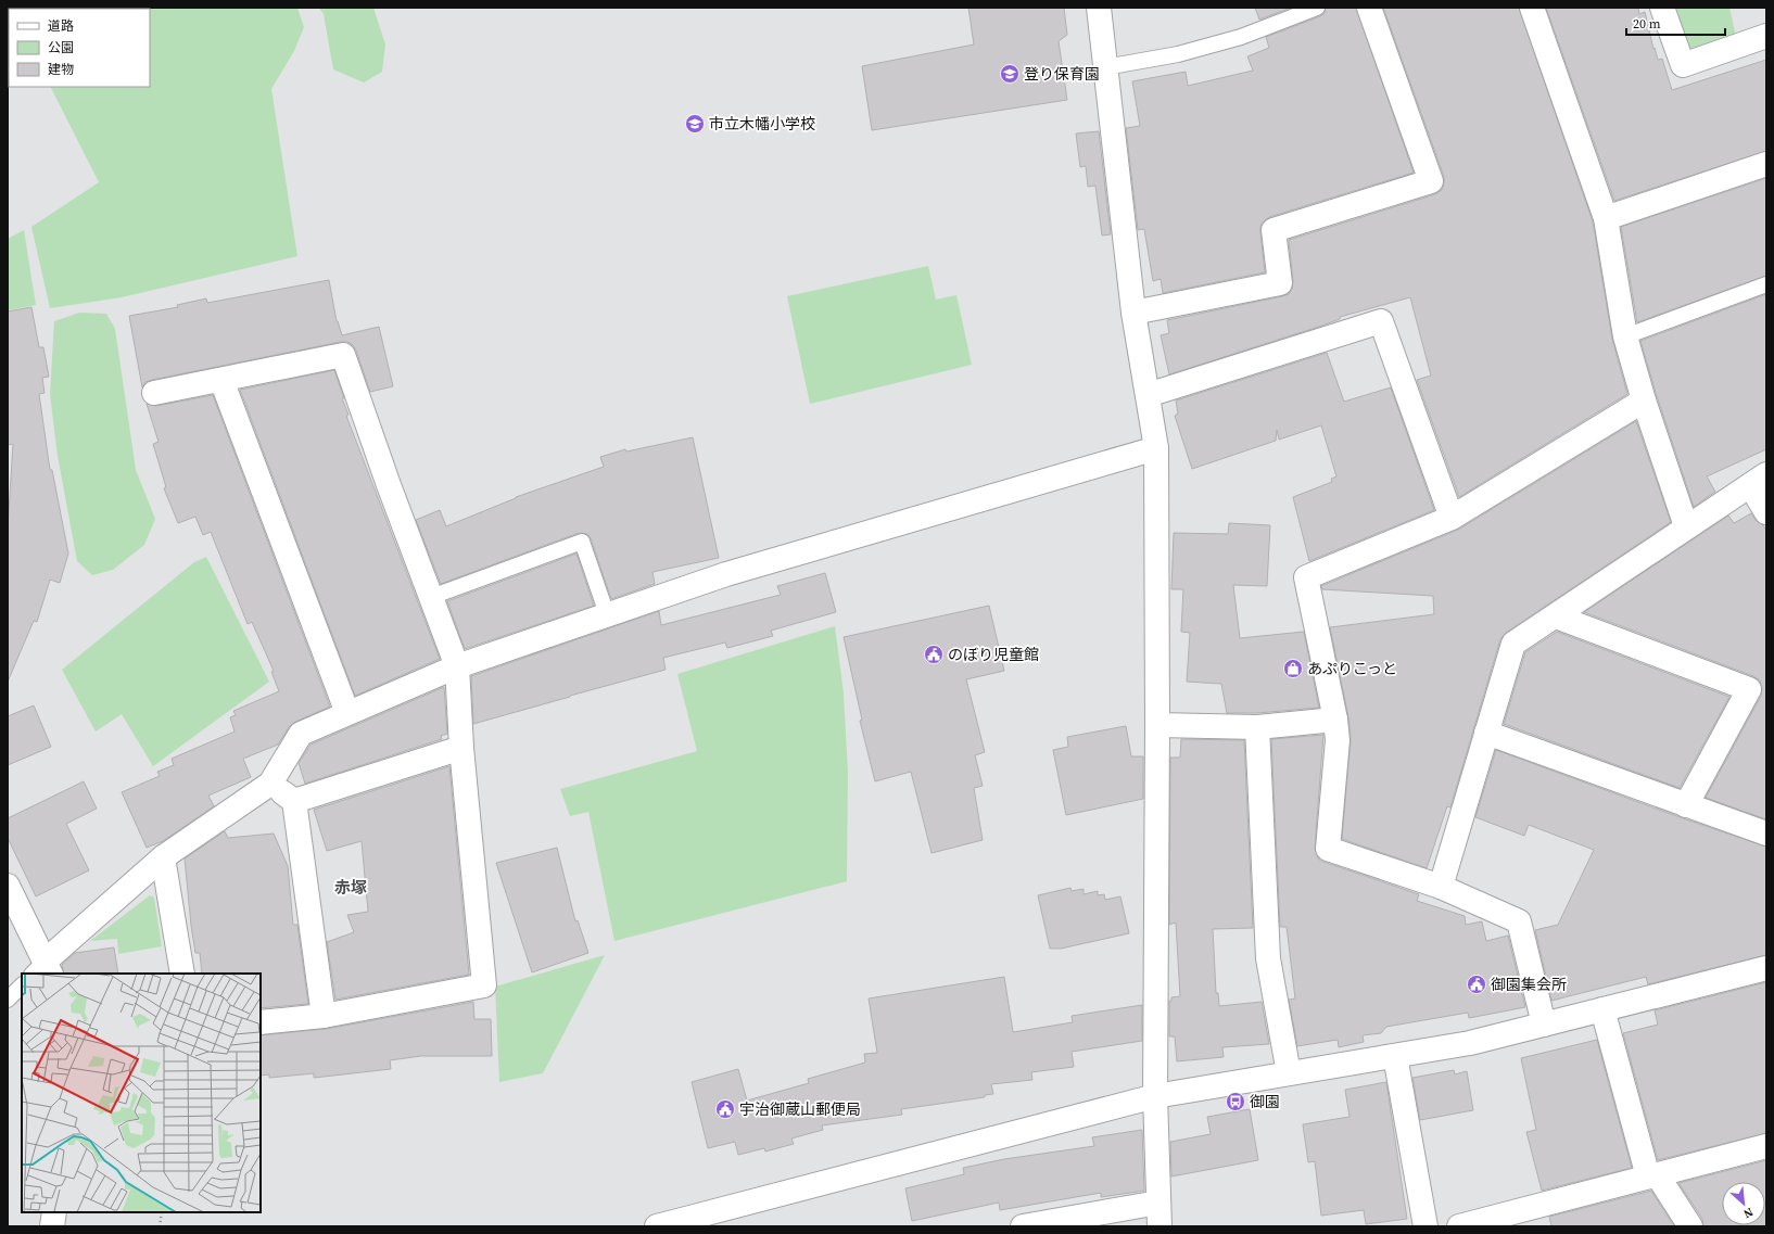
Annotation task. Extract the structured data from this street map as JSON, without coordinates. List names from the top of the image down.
{
  "districts": ["赤塚"],
  "places": {
    "school or university": ["登り保育園", "市立木幡小学校"],
    "public building": ["のぼり児童館", "御園集会所", "宇治御蔵山郵便局"],
    "shop": ["あぷりこっと"],
    "bus stop": ["御園"]
  },
  "legend": ["道路", "公園", "建物"],
  "scale_bar": "20 m",
  "north": "bottom right"
}
